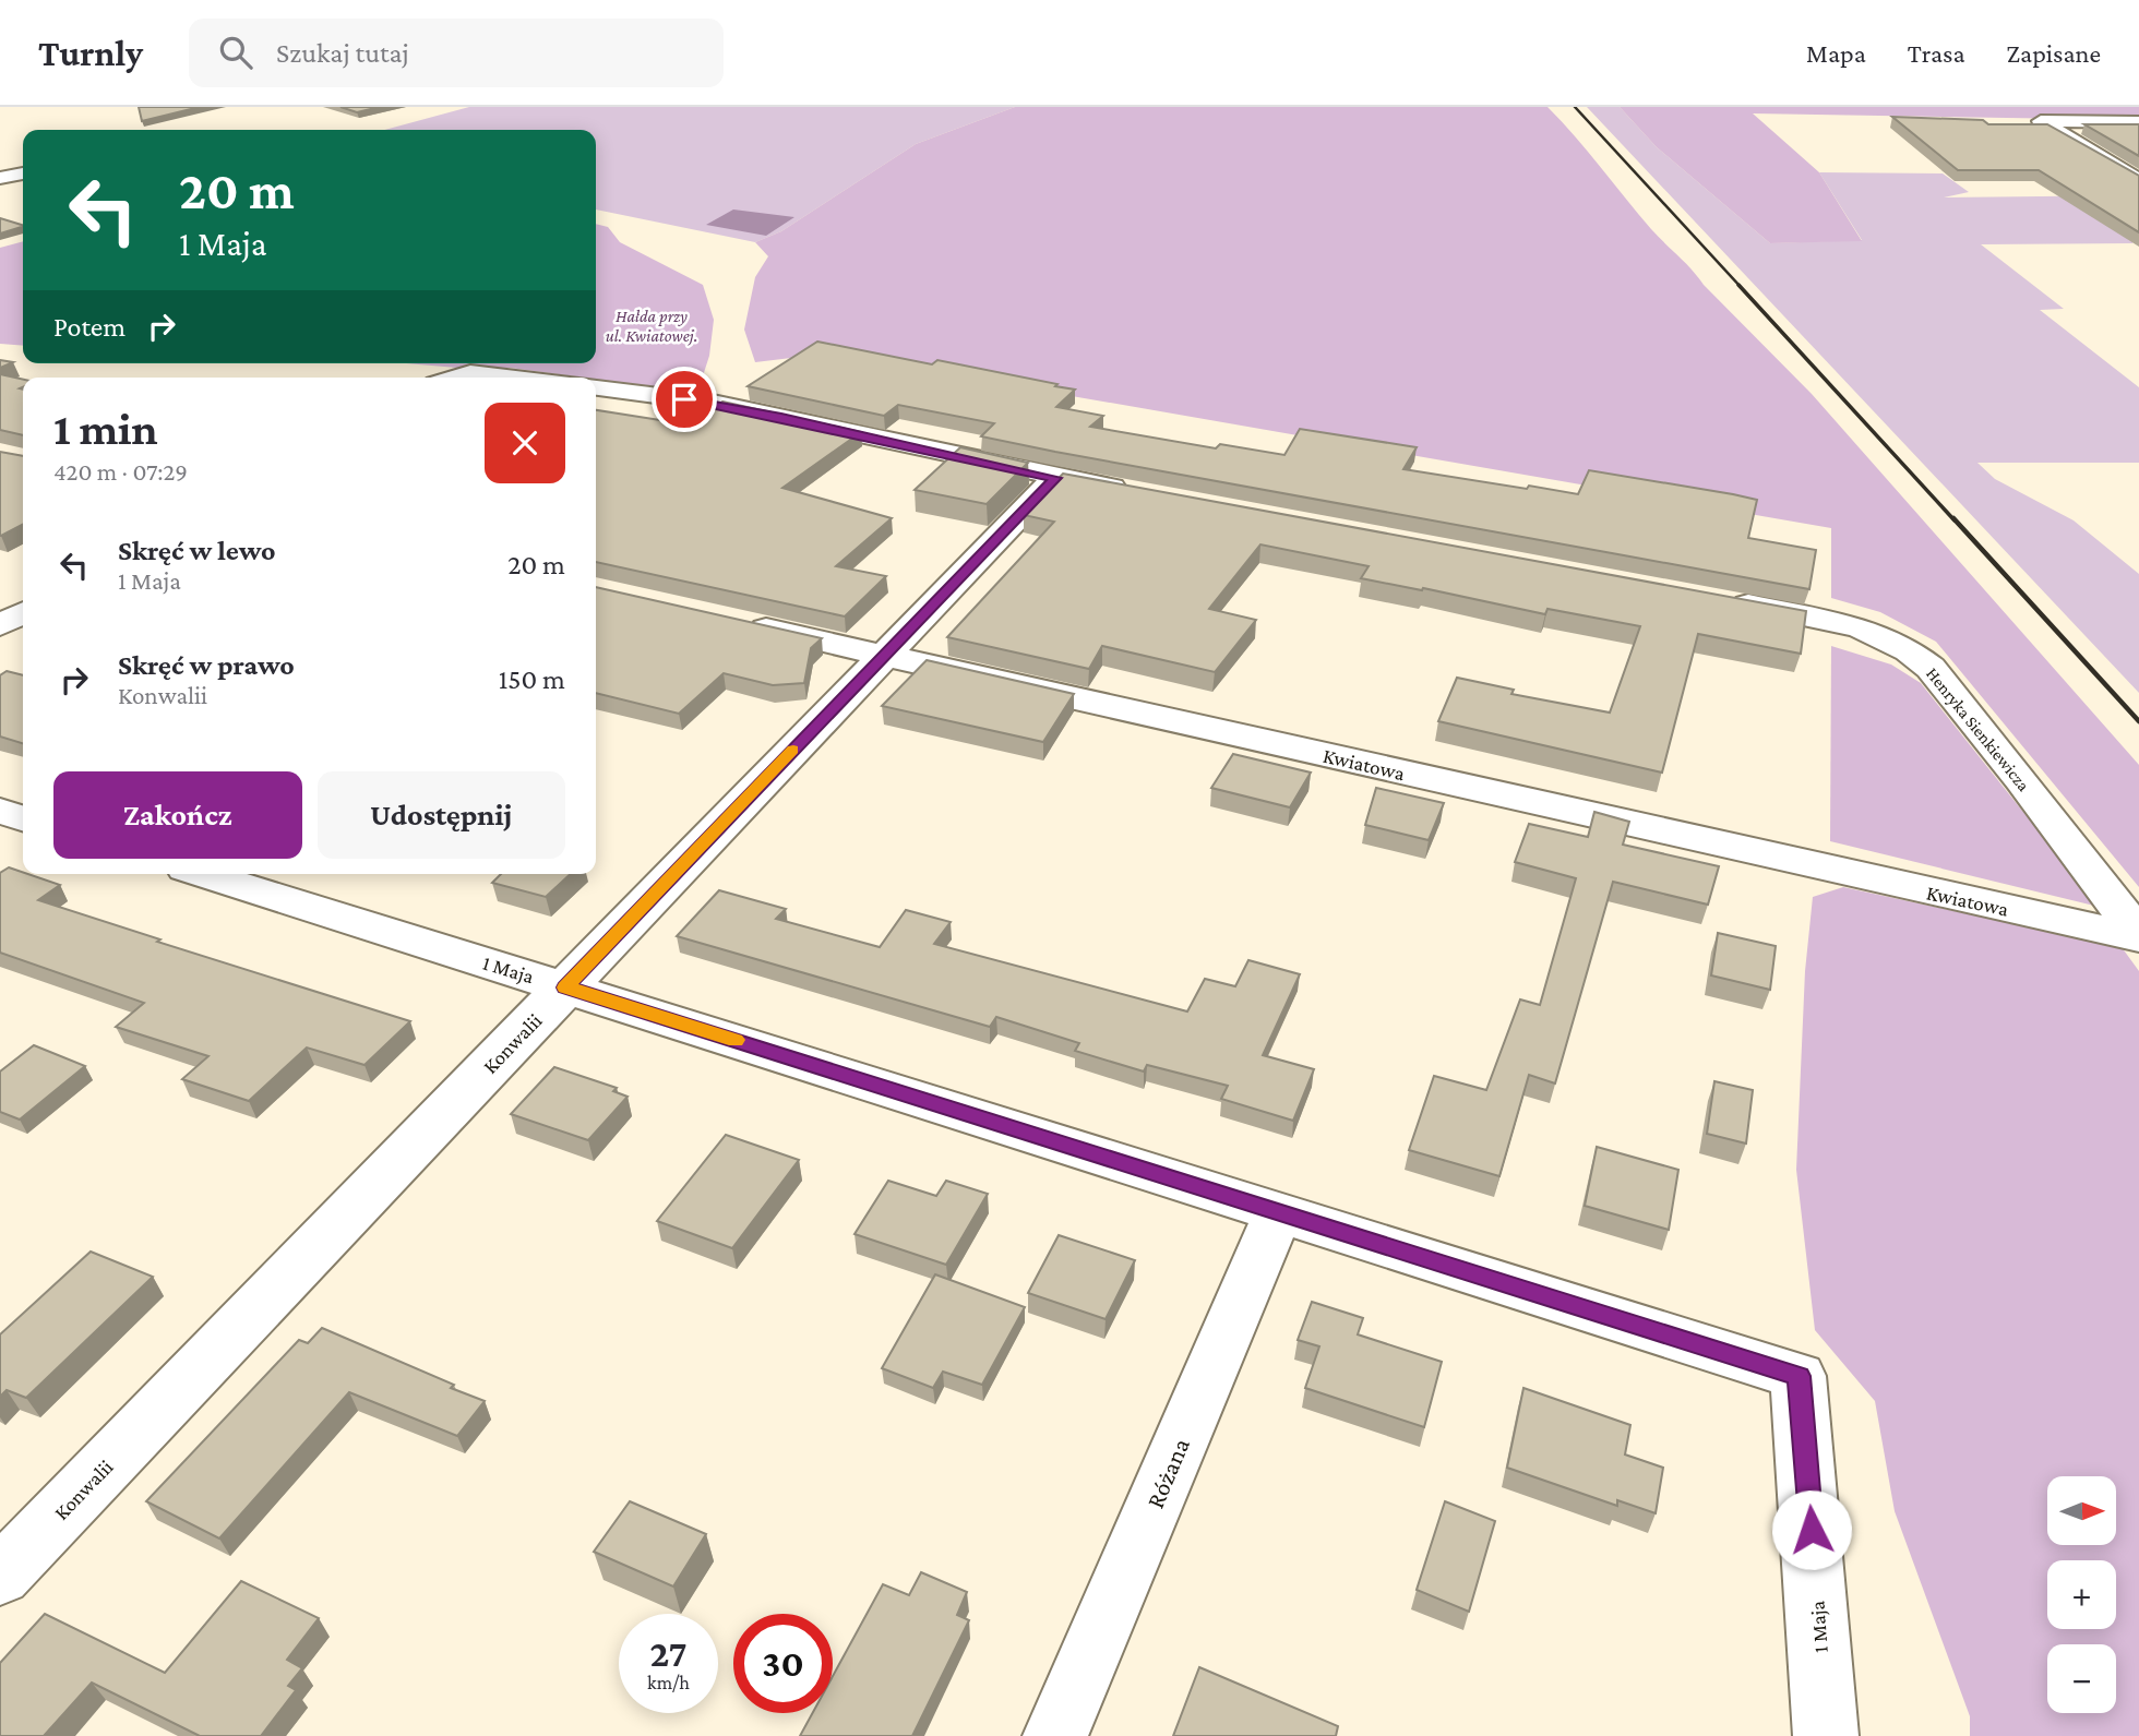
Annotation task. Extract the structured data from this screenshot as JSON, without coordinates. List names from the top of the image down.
{
  "streets": {
    "street": [
      "Henryka Sienkiewicza",
      "Kwiatowa",
      "1 Maja",
      "Konwalii",
      "Różana"
    ]
  },
  "crossings": [
    ["Henryka Sienkiewicza", "Kwiatowa"],
    ["Kwiatowa", "Konwalii"],
    ["1 Maja", "Konwalii"],
    ["1 Maja", "Różana"]
  ],
  "parks": ["Hałda przy ul. Kwiatowej."],
  "north": "right",
  "page": {
    "header": "Turnly",
    "search": "Szukaj tutaj",
    "nav": ["Mapa", "Trasa", "Zapisane"],
    "turn": ["20 m", "1 Maja"],
    "then": "Potem",
    "heading": ["1 min", "420 m · 07:29"],
    "list": [
      {
        "name": "Skręć w lewo",
        "note": "1 Maja",
        "value": "20 m"
      },
      {
        "name": "Skręć w prawo",
        "note": "Konwalii",
        "value": "150 m"
      }
    ],
    "buttons": ["Zakończ", "Udostępnij"],
    "map_buttons": ["+", "−"],
    "speed": "27 km/h",
    "limit": "30"
  }
}
